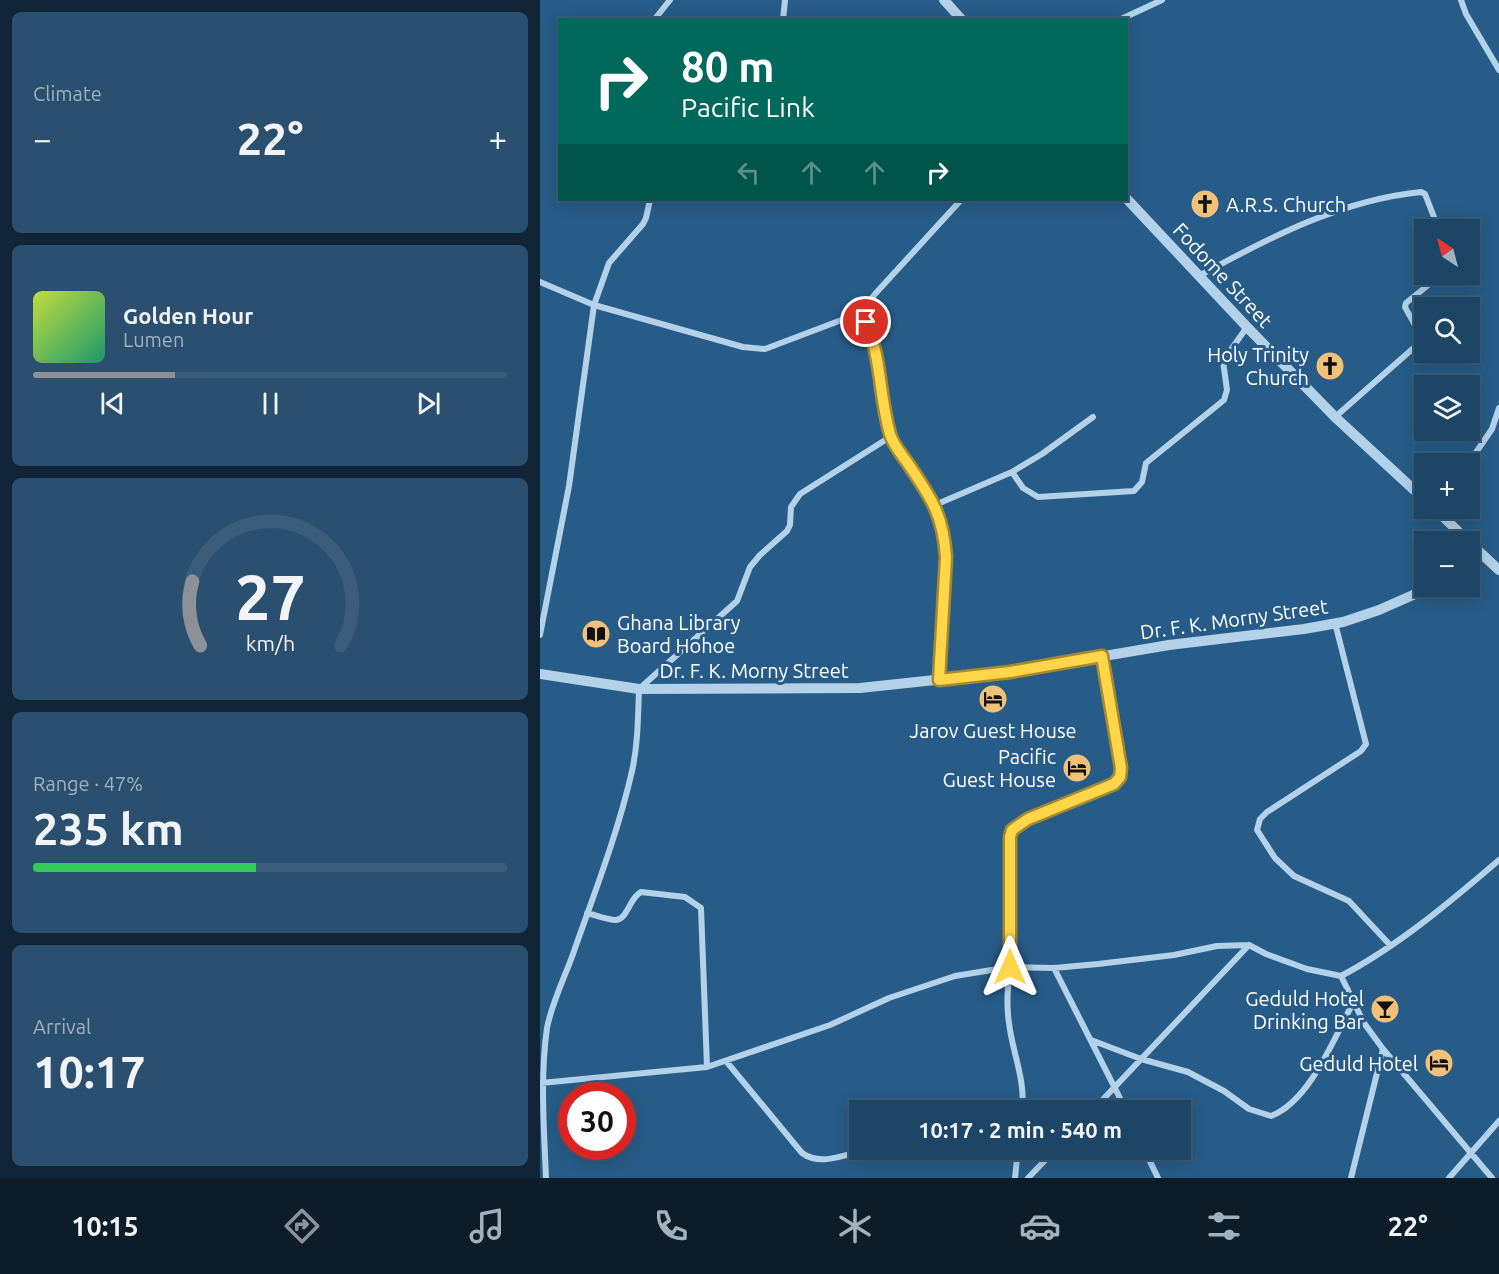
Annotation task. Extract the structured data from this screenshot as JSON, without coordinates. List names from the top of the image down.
{
  "streets": {
    "street": ["Fodome Street", "Dr. F. K. Morny Street"]
  },
  "places": {
    "church": ["A.R.S. Church", "Holy Trinity Church"],
    "library": ["Ghana Library Board Hohoe"],
    "hotel": ["Jarov Guest House", "Pacific Guest House", "Geduld Hotel"],
    "bar": ["Geduld Hotel Drinking Bar"]
  },
  "north": "top left",
  "page": {
    "tile": [
      "Climate",
      ["Range · 47%", "235 km"],
      ["Arrival", "10:17"]
    ],
    "turn": ["80 m", "Pacific Link"],
    "heat": ["−", "22°", "+"],
    "map_buttons": ["+", "−"],
    "song": ["Golden Hour", "Lumen"],
    "limit": "30",
    "trip": "10:17 · 2 min · 540 m",
    "tabs": ["10:15", "22°"],
    "gauge": ["27", "km/h"]
  }
}
